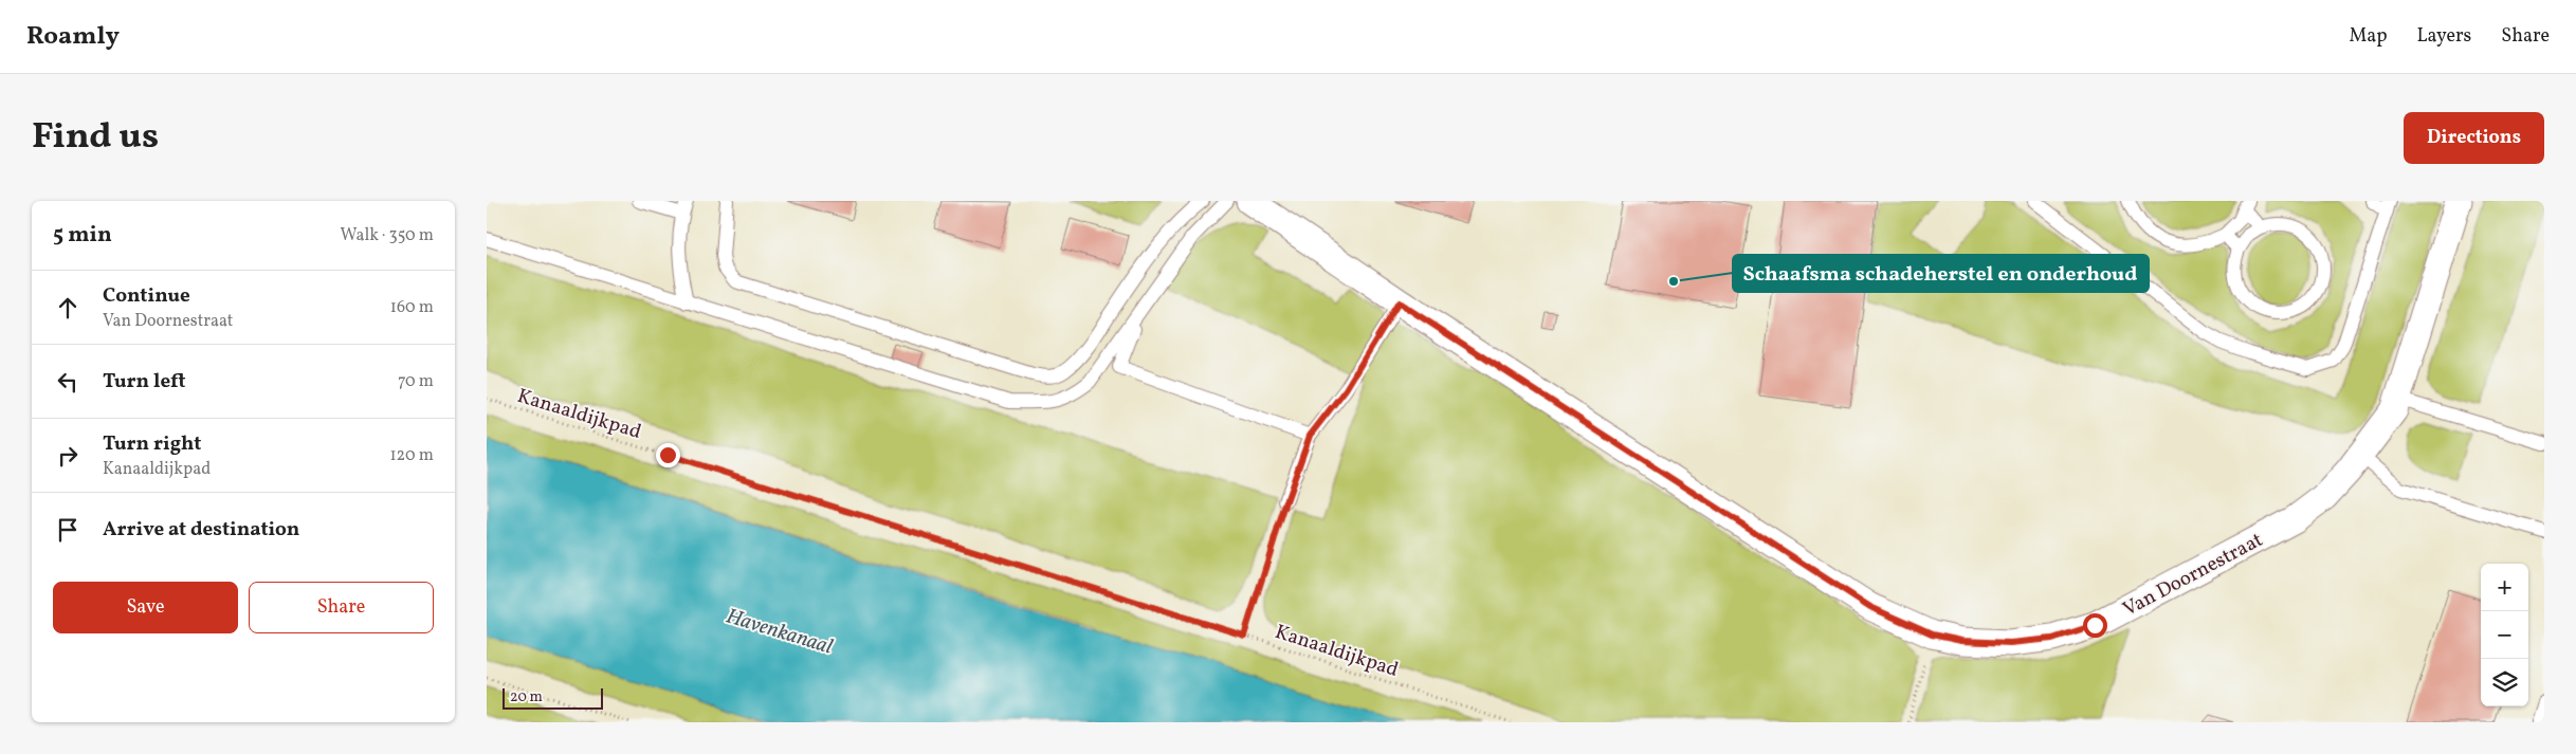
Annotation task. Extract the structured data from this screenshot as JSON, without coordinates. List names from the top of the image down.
{
  "streets": {
    "street": ["Van Doornestraat"],
    "path": ["Kanaaldijkpad"]
  },
  "water": ["Havenkanaal"],
  "places": ["Schaafsma schadeherstel en onderhoud"],
  "scale_bar": "20 m",
  "page": {
    "header": "Roamly",
    "nav": ["Map", "Layers", "Share"],
    "title": "Find us",
    "buttons": [
      "Directions",
      ["Save", "Share"]
    ],
    "heading": ["5 min", "Walk · 350 m"],
    "list": [
      ["Continue", "Van Doornestraat", "160 m"],
      ["Turn left", "70 m"],
      ["Turn right", "Kanaaldijkpad", "120 m"],
      "Arrive at destination"
    ],
    "map_buttons": ["+", "−"],
    "scale": "20 m"
  }
}
